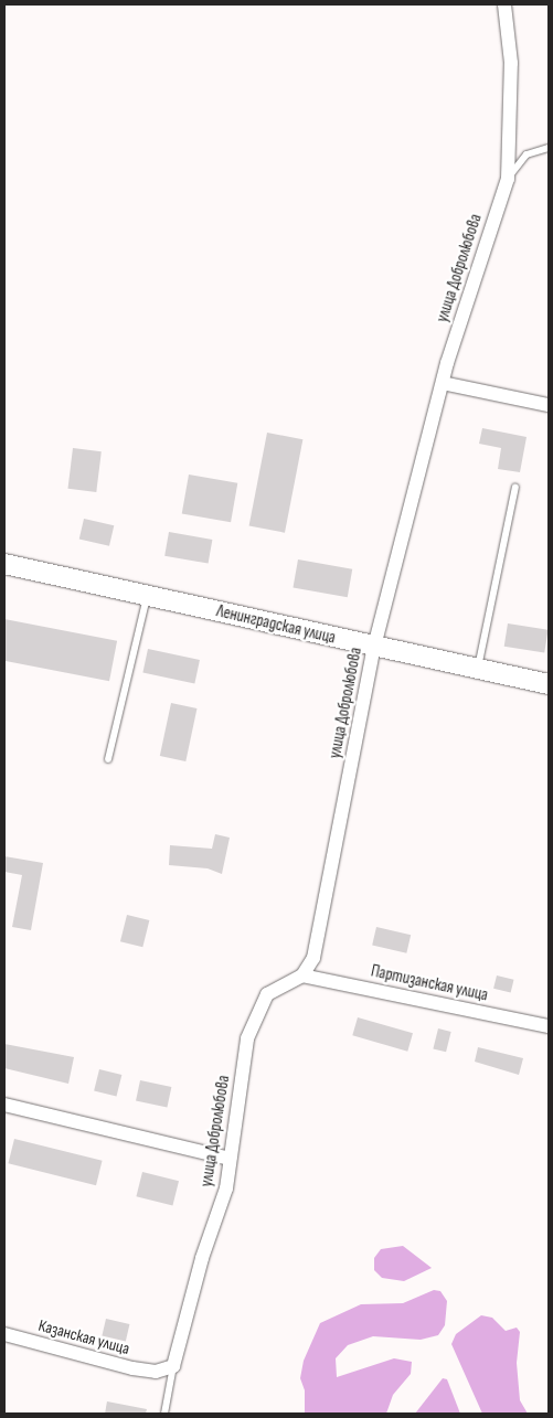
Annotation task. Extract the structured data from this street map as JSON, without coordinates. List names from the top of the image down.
{
  "streets": {
    "street": [
      "улица Добролюбова",
      "Ленинградская улица",
      "Партизанская улица",
      "Казанская улица"
    ]
  },
  "crossings": [
    ["улица Добролюбова", "Ленинградская улица"],
    ["улица Добролюбова", "Партизанская улица"],
    ["улица Добролюбова", "Казанская улица"]
  ]
}
